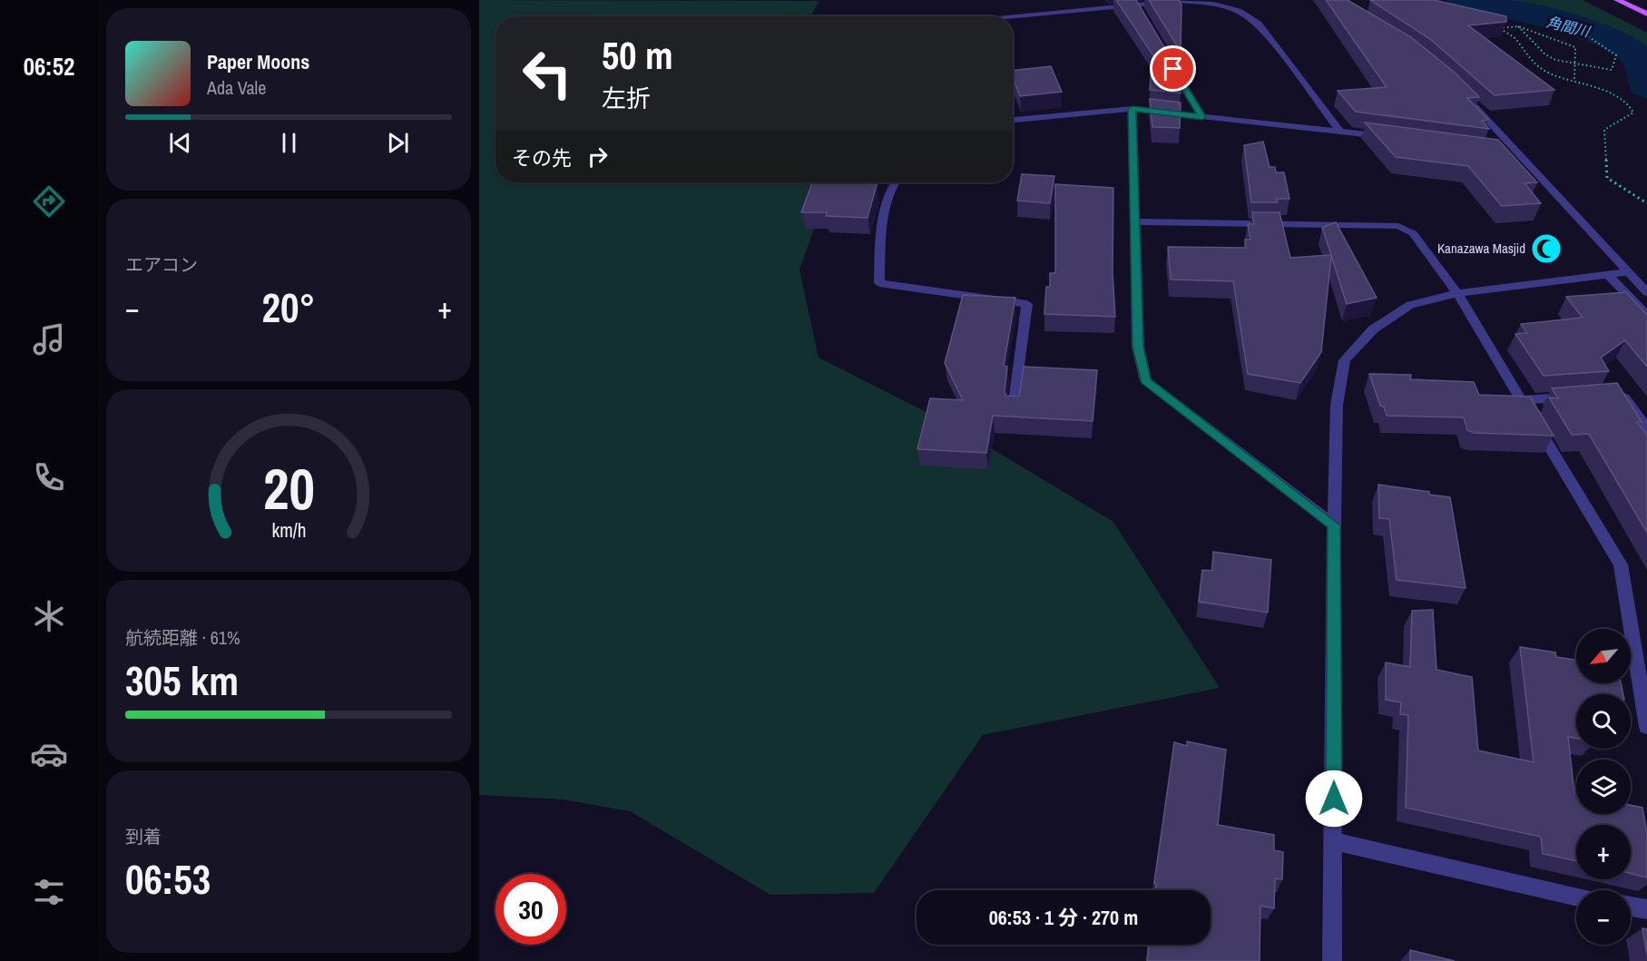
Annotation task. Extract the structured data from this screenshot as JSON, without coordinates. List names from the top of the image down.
{
  "water": ["角間川"],
  "places": {
    "mosque": ["Kanazawa Masjid"]
  },
  "north": "bottom left",
  "page": {
    "tabs": "06:52",
    "turn": ["50 m", "左折"],
    "song": ["Paper Moons", "Ada Vale"],
    "then": "その先",
    "tile": [
      "エアコン",
      ["航続距離 · 61%", "305 km"],
      ["到着", "06:53"]
    ],
    "heat": ["−", "20°", "+"],
    "map_buttons": ["+", "−"],
    "limit": "30",
    "trip": "06:53 · 1 分 · 270 m",
    "gauge": ["20", "km/h"]
  }
}
